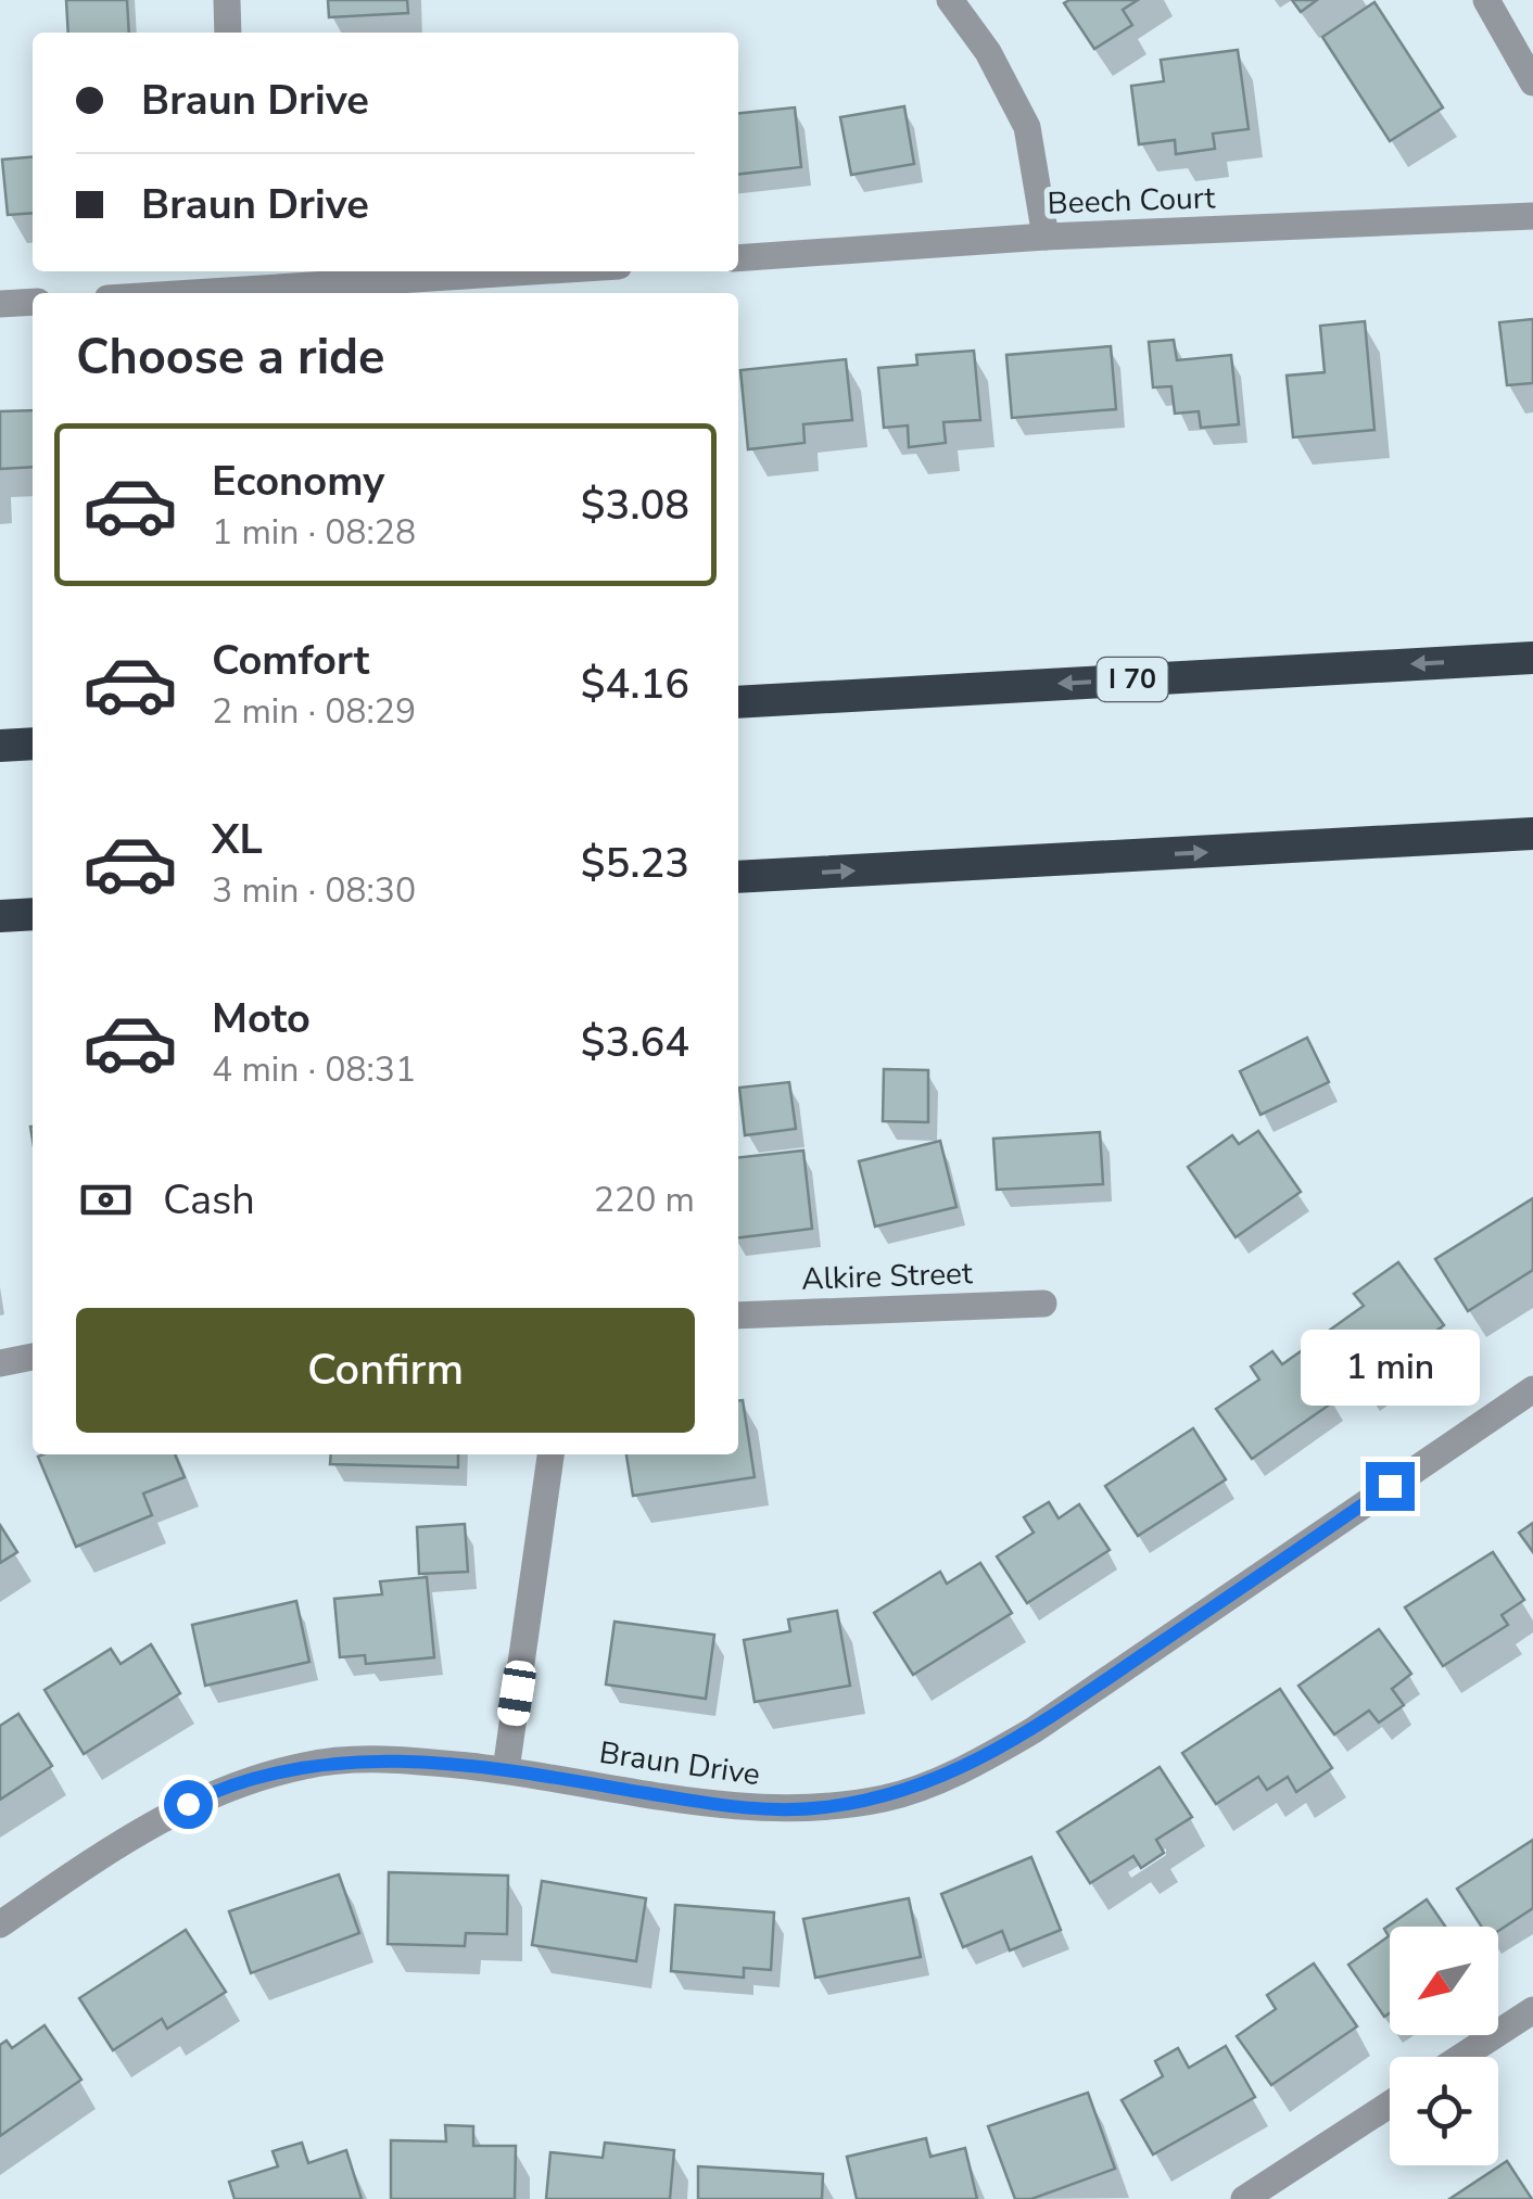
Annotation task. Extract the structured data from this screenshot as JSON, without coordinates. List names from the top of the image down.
{
  "streets": {
    "highway": ["I 70"],
    "street": ["Beech Court", "Alkire Street", "Braun Drive"]
  },
  "north": "bottom left",
  "page": {
    "banner": ["Braun Drive", "Braun Drive"],
    "heading": "Choose a ride",
    "list": [
      {
        "name": "Economy",
        "note": "1 min · 08:28",
        "value": "$3.08"
      },
      {
        "name": "Comfort",
        "note": "2 min · 08:29",
        "value": "$4.16"
      },
      {
        "name": "XL",
        "note": "3 min · 08:30",
        "value": "$5.23"
      },
      {
        "name": "Moto",
        "note": "4 min · 08:31",
        "value": "$3.64"
      }
    ],
    "pay": ["Cash", "220 m"],
    "buttons": "Confirm",
    "bubble": "1 min"
  }
}
